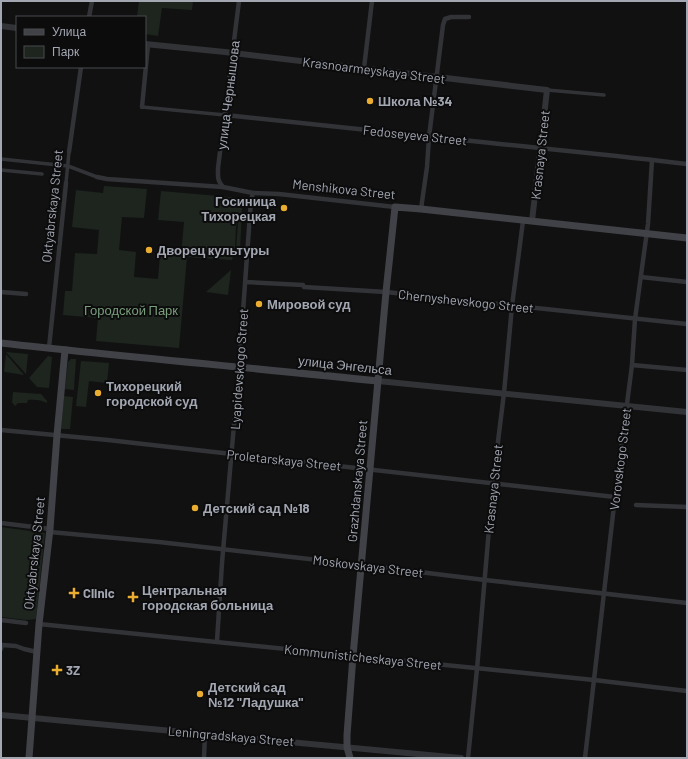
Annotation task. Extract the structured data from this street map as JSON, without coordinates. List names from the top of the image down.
{
  "streets": {
    "main road": [
      "Menshikova Street",
      "Oktyabrskaya Street",
      "улица Энгельса",
      "Grazhdanskaya Street"
    ],
    "street": [
      "Krasnoarmeyskaya Street",
      "улица Чернышова",
      "Fedoseyeva Street",
      "Krasnaya Street",
      "Chernyshevskogo Street",
      "Lyapidevskogo Street",
      "Vorovskogo Street",
      "Proletarskaya Street",
      "Moskovskaya Street",
      "Kommunisticheskaya Street",
      "Leningradskaya Street"
    ]
  },
  "crossings": [
    ["Krasnoarmeyskaya Street", "улица Чернышова"],
    ["Krasnoarmeyskaya Street", "Krasnaya Street"],
    ["улица Чернышова", "Fedoseyeva Street"],
    ["улица Чернышова", "Menshikova Street"],
    ["Fedoseyeva Street", "Krasnaya Street"],
    ["Fedoseyeva Street", "Vorovskogo Street"],
    ["Krasnaya Street", "Menshikova Street"],
    ["Krasnaya Street", "Chernyshevskogo Street"],
    ["Krasnaya Street", "улица Энгельса"],
    ["Krasnaya Street", "Proletarskaya Street"],
    ["Krasnaya Street", "Moskovskaya Street"],
    ["Krasnaya Street", "Kommunisticheskaya Street"],
    ["Menshikova Street", "Oktyabrskaya Street"],
    ["Menshikova Street", "Lyapidevskogo Street"],
    ["Menshikova Street", "Vorovskogo Street"],
    ["Menshikova Street", "Grazhdanskaya Street"],
    ["Oktyabrskaya Street", "улица Энгельса"],
    ["Oktyabrskaya Street", "Proletarskaya Street"],
    ["Oktyabrskaya Street", "Moskovskaya Street"],
    ["Oktyabrskaya Street", "Kommunisticheskaya Street"],
    ["Oktyabrskaya Street", "Leningradskaya Street"],
    ["Chernyshevskogo Street", "Lyapidevskogo Street"],
    ["Chernyshevskogo Street", "Vorovskogo Street"],
    ["Chernyshevskogo Street", "Grazhdanskaya Street"],
    ["улица Энгельса", "Lyapidevskogo Street"],
    ["улица Энгельса", "Vorovskogo Street"],
    ["улица Энгельса", "Grazhdanskaya Street"],
    ["Lyapidevskogo Street", "Proletarskaya Street"],
    ["Lyapidevskogo Street", "Moskovskaya Street"],
    ["Lyapidevskogo Street", "Kommunisticheskaya Street"],
    ["Vorovskogo Street", "Proletarskaya Street"],
    ["Vorovskogo Street", "Moskovskaya Street"],
    ["Vorovskogo Street", "Kommunisticheskaya Street"],
    ["Proletarskaya Street", "Grazhdanskaya Street"],
    ["Grazhdanskaya Street", "Moskovskaya Street"],
    ["Grazhdanskaya Street", "Kommunisticheskaya Street"],
    ["Grazhdanskaya Street", "Leningradskaya Street"]
  ],
  "parks": ["Городской Парк"],
  "places": {
    "other": [
      "Школа №34",
      "Госиница Тихорецкая",
      "Дворец культуры",
      "Мировой суд",
      "Тихорецкий городской суд",
      "Детский сад №18",
      "Детский сад №12 \"Ладушка\""
    ],
    "health": ["Clinic", "Центральная городская больница", "3Z"]
  },
  "legend": ["Улица", "Парк"]
}
